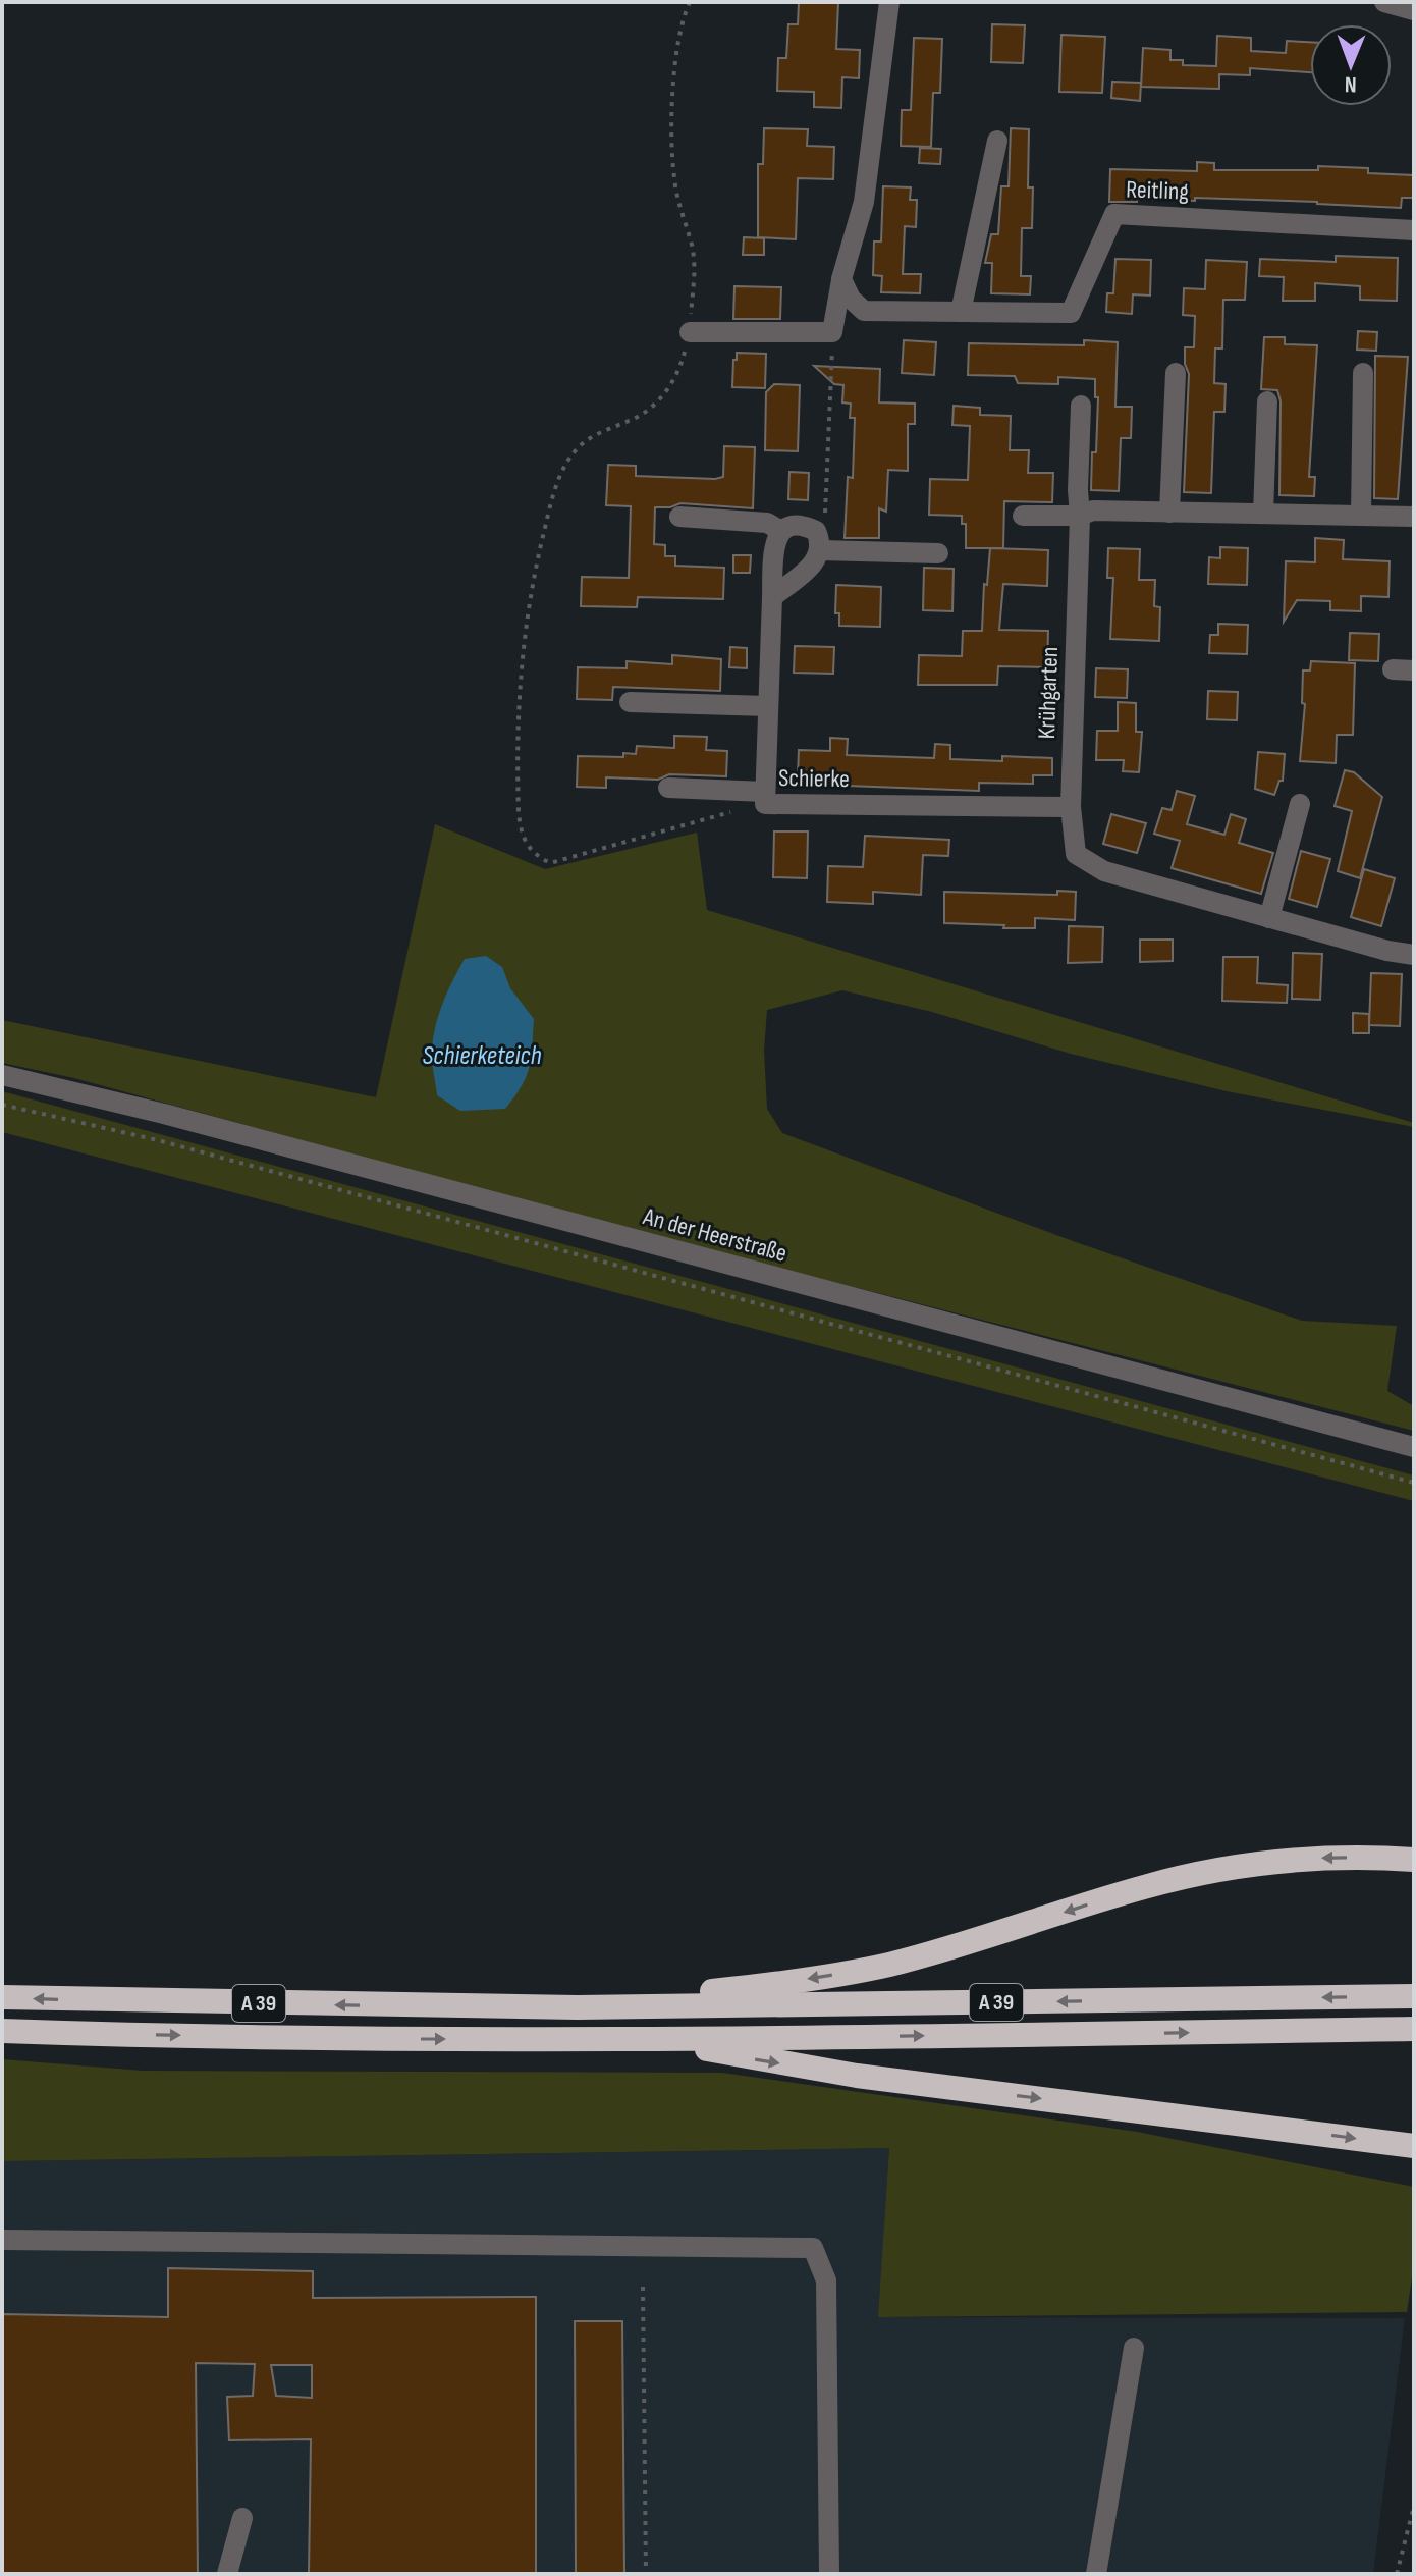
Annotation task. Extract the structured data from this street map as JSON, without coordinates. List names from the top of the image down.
{
  "streets": {
    "highway": ["A 39"],
    "street": [
      "Reitling",
      "Krühgarten",
      "Schierke",
      "An der Heerstraße"
    ]
  },
  "crossings": [
    ["Krühgarten", "Schierke"]
  ],
  "water": ["Schierketeich"],
  "north": "bottom"
}
